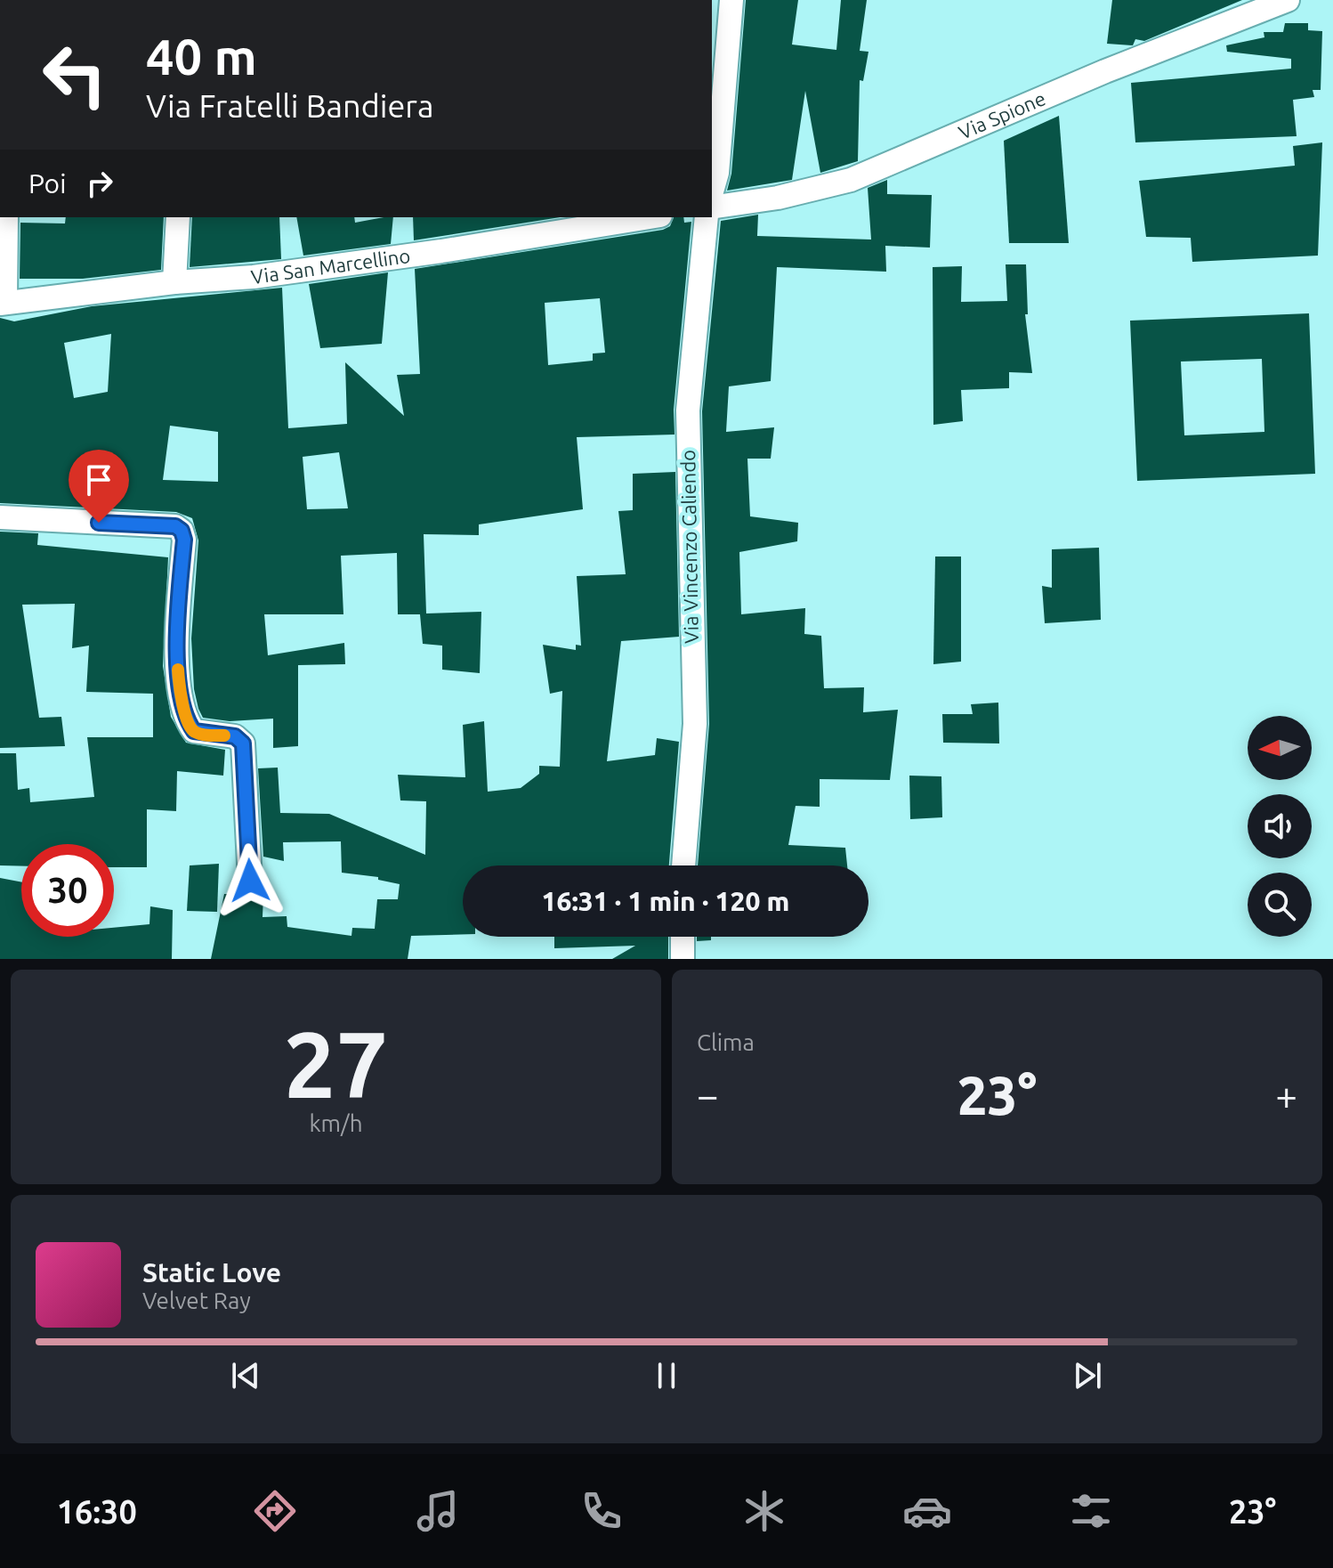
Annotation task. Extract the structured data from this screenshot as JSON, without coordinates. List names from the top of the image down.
{
  "streets": {
    "street": ["Via Spione", "Via San Marcellino", "Via Vincenzo Caliendo"]
  },
  "north": "left",
  "page": {
    "turn": ["40 m", "Via Fratelli Bandiera"],
    "then": "Poi",
    "limit": "30",
    "trip": "16:31 · 1 min · 120 m",
    "tile": [
      ["27", "km/h"],
      "Clima"
    ],
    "heat": ["−", "23°", "+"],
    "song": ["Static Love", "Velvet Ray"],
    "tabs": ["16:30", "23°"]
  }
}
